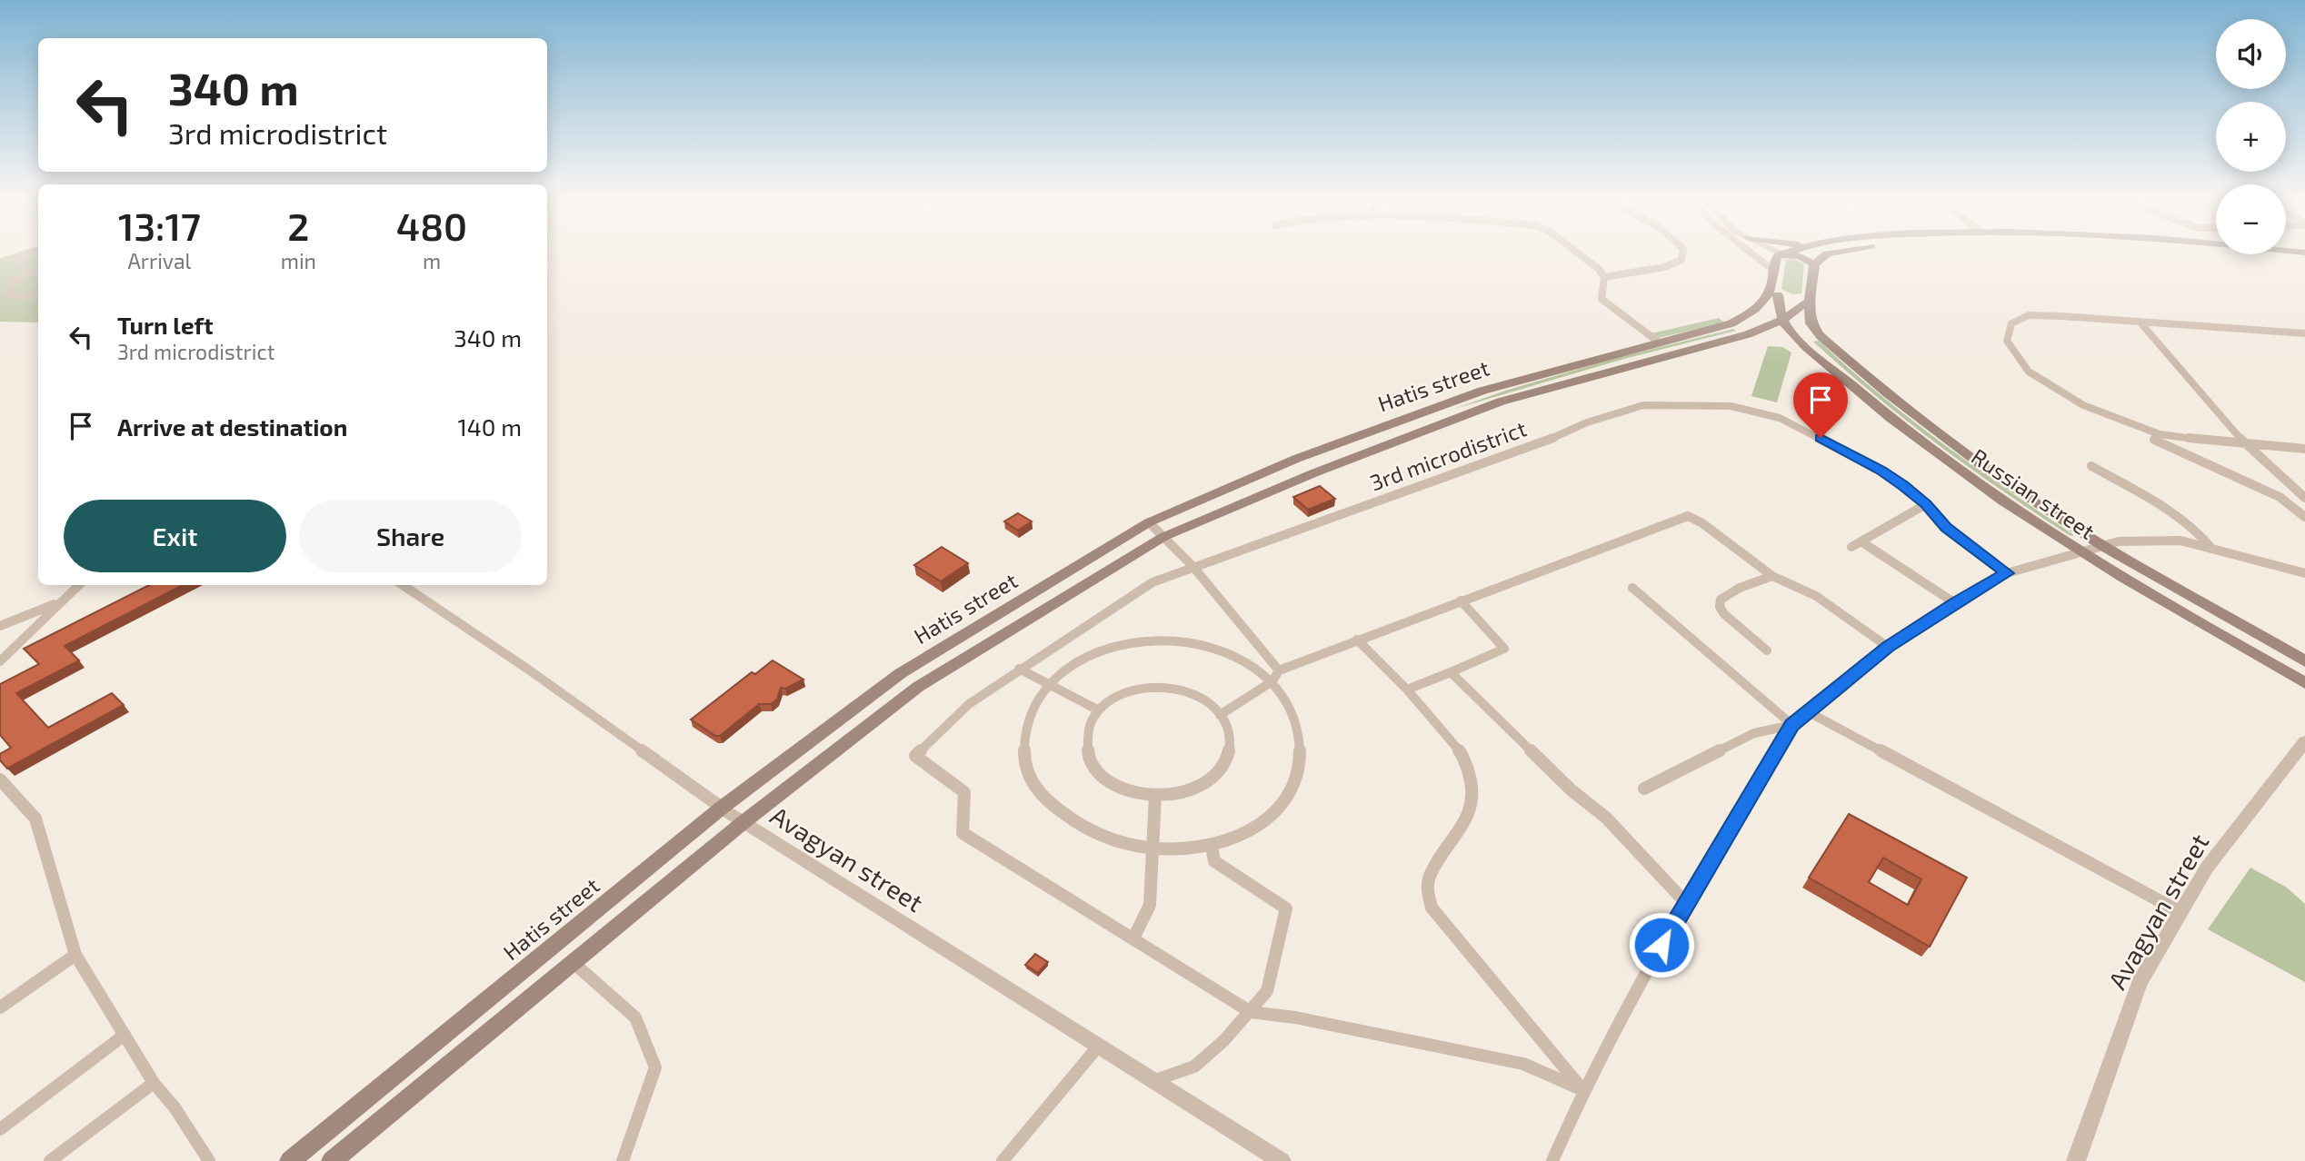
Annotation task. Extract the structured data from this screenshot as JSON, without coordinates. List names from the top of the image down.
{
  "streets": {
    "main road": ["Hatis street", "Russian street"],
    "street": ["3rd microdistrict", "Avagyan street"]
  },
  "crossings": [
    ["Hatis street", "Russian street"],
    ["Hatis street", "Avagyan street"]
  ],
  "page": {
    "map_buttons": ["+", "−"],
    "turn": ["340 m", "3rd microdistrict"],
    "eta": [
      "13:17",
      "Arrival",
      "2",
      "min",
      "480",
      "m"
    ],
    "list": [
      {
        "name": "Turn left",
        "note": "3rd microdistrict",
        "value": "340 m"
      },
      {
        "name": "Arrive at destination",
        "value": "140 m"
      }
    ],
    "buttons": ["Exit", "Share"]
  }
}
